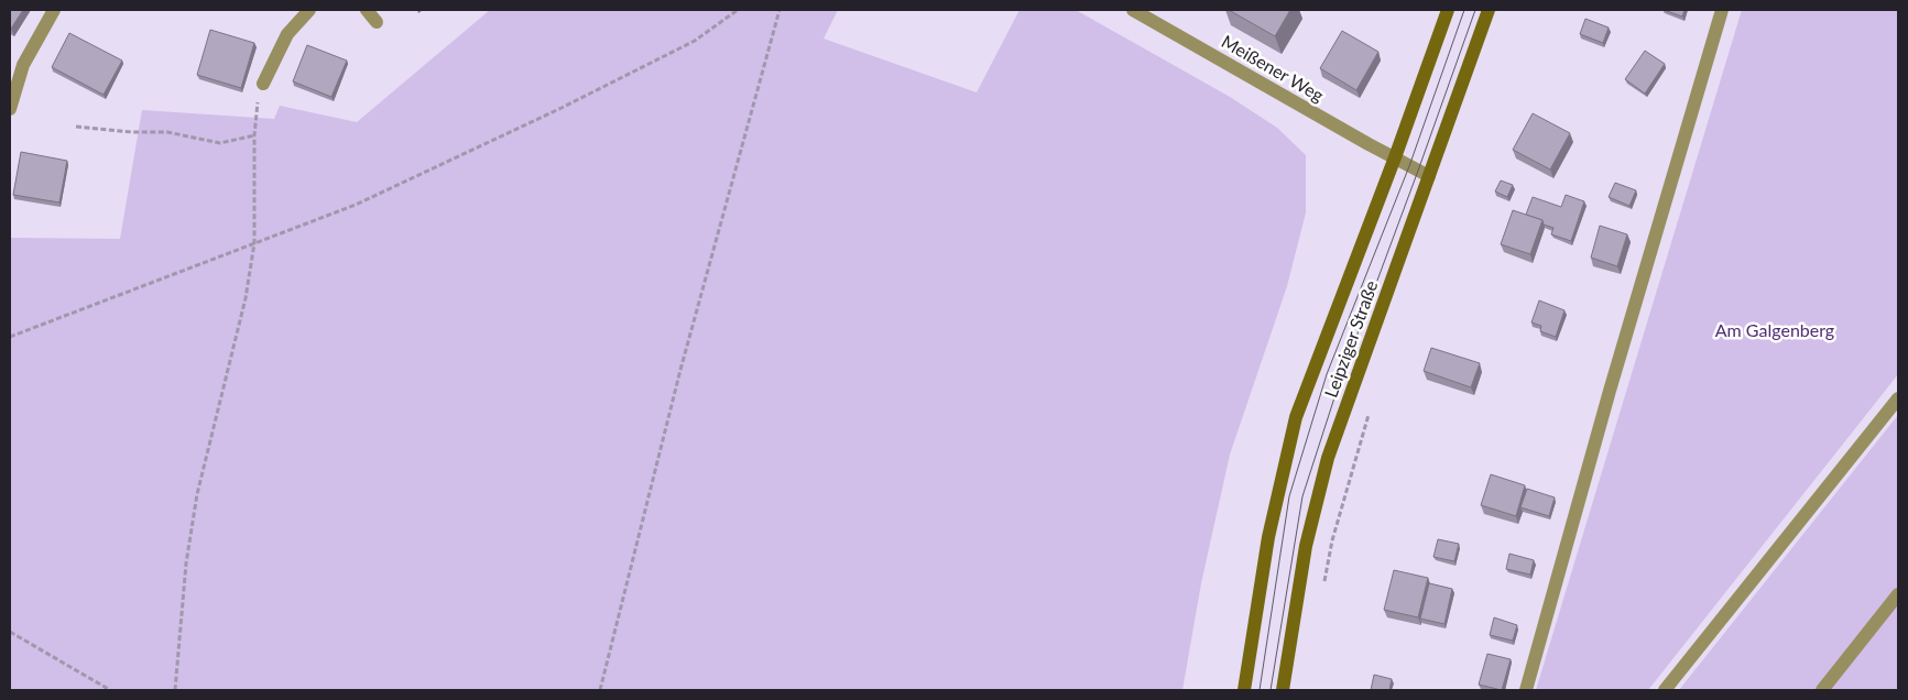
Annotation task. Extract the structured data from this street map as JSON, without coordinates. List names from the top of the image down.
{
  "streets": {
    "main road": ["Leipziger Straße"],
    "street": ["Meißener Weg"]
  },
  "crossings": [
    ["Meißener Weg", "Leipziger Straße"]
  ],
  "parks": ["Am Galgenberg"]
}
